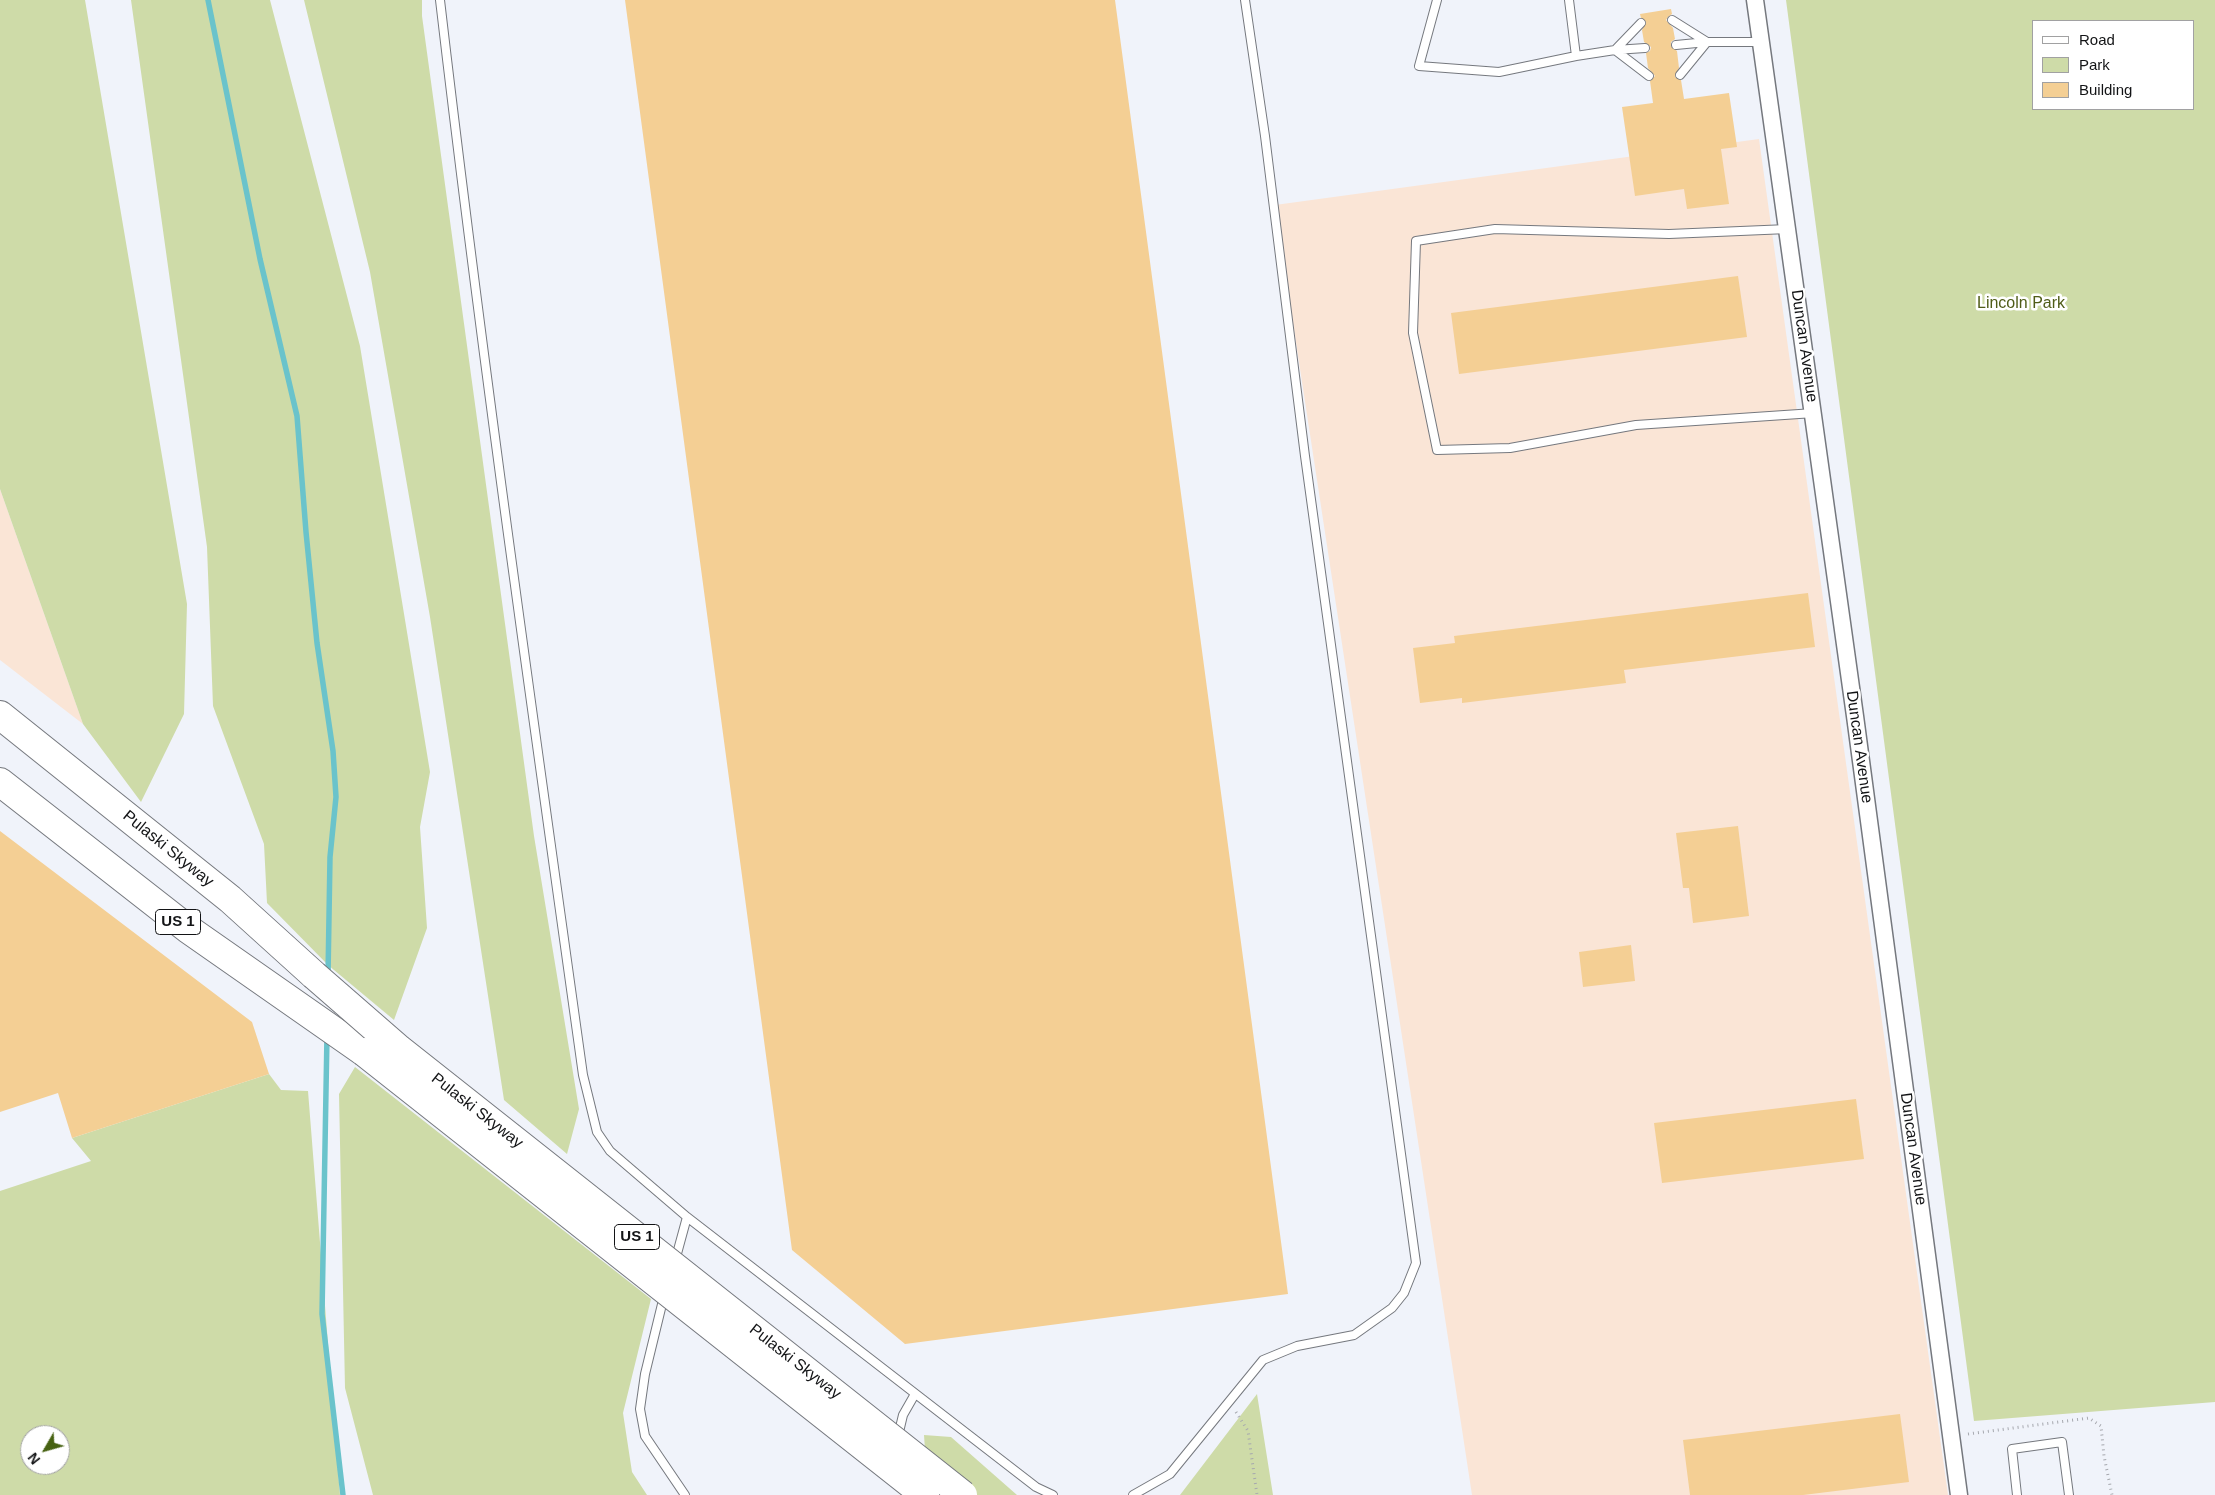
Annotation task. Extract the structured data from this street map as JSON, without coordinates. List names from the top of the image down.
{
  "streets": {
    "highway": ["Pulaski Skyway", "US 1"],
    "street": ["Duncan Avenue"]
  },
  "parks": ["Lincoln Park"],
  "legend": ["Road", "Park", "Building"],
  "north": "bottom left"
}
